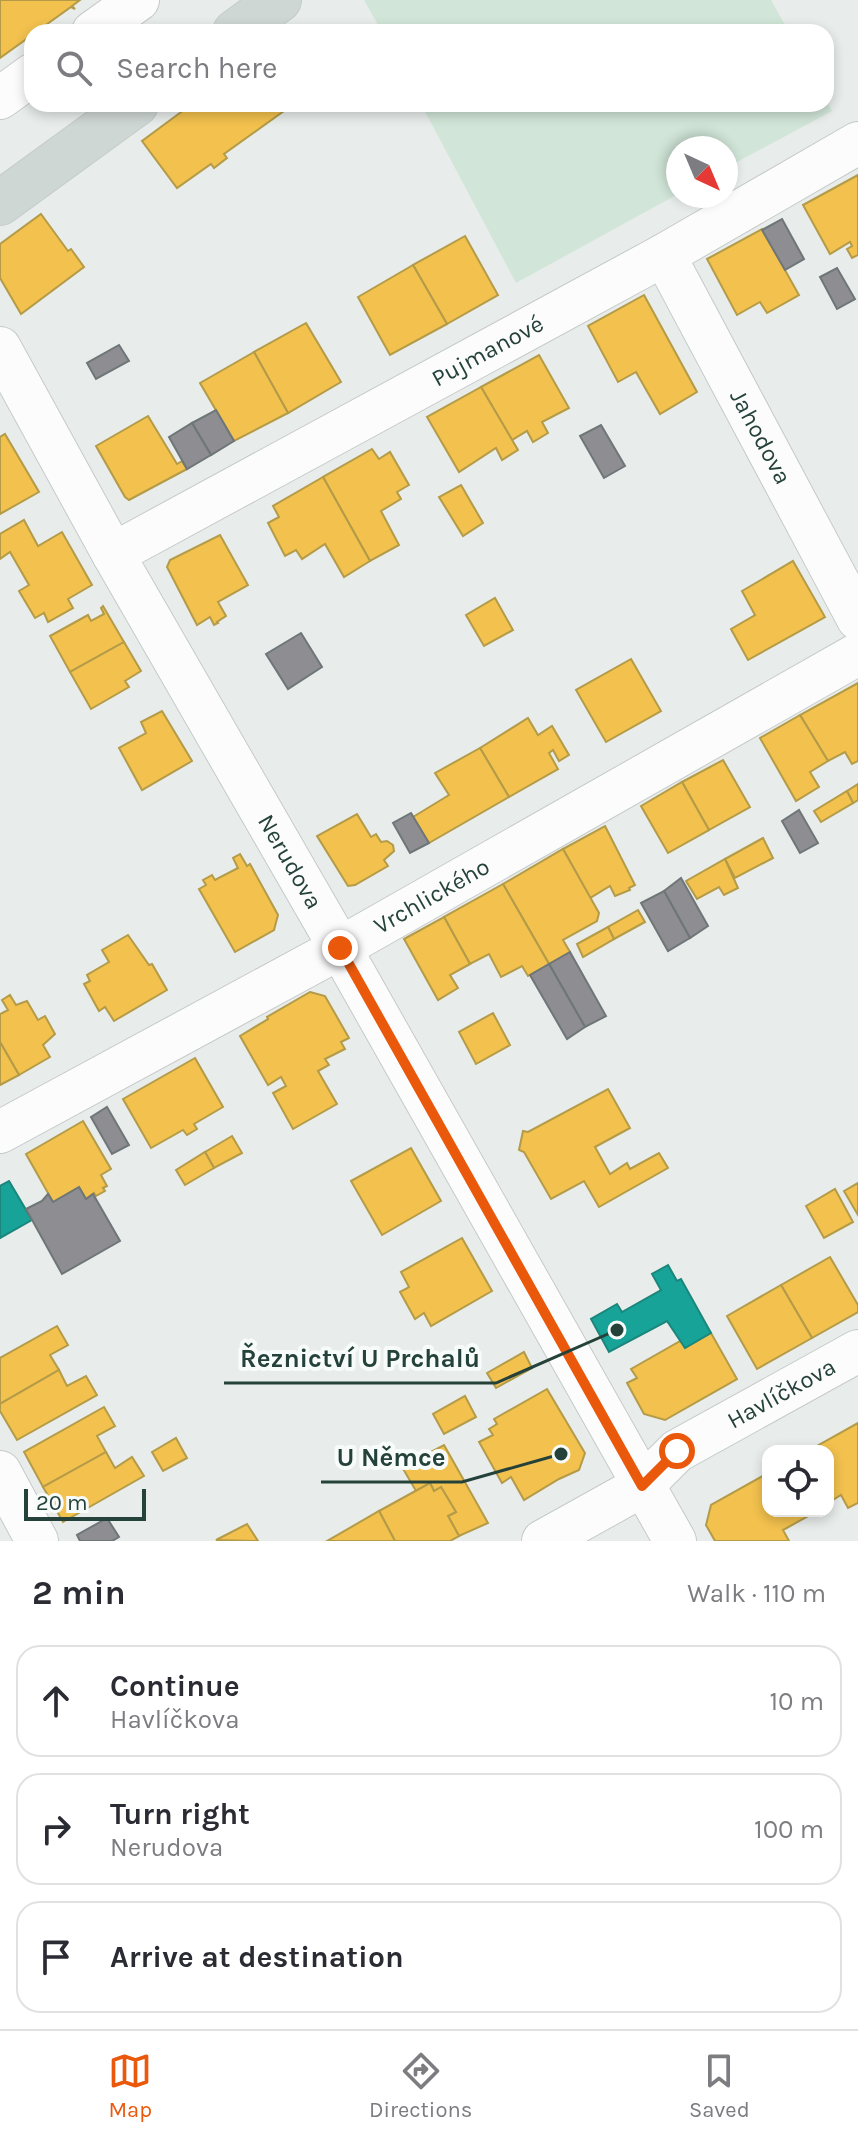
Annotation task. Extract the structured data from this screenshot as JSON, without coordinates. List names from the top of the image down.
{
  "streets": {
    "street": [
      "Pujmanové",
      "Jahodova",
      "Nerudova",
      "Vrchlického",
      "Havlíčkova"
    ]
  },
  "crossings": [
    ["Pujmanové", "Jahodova"],
    ["Pujmanové", "Nerudova"],
    ["Nerudova", "Vrchlického"],
    ["Nerudova", "Havlíčkova"]
  ],
  "places": ["Řeznictví U Prchalů", "U Němce"],
  "scale_bar": "20 m",
  "north": "bottom right",
  "page": {
    "search": "Search here",
    "scale": "20 m",
    "heading": ["2 min", "Walk · 110 m"],
    "list": [
      ["Continue", "Havlíčkova", "10 m"],
      ["Turn right", "Nerudova", "100 m"],
      "Arrive at destination"
    ],
    "nav": ["Map", "Directions", "Saved"]
  }
}
